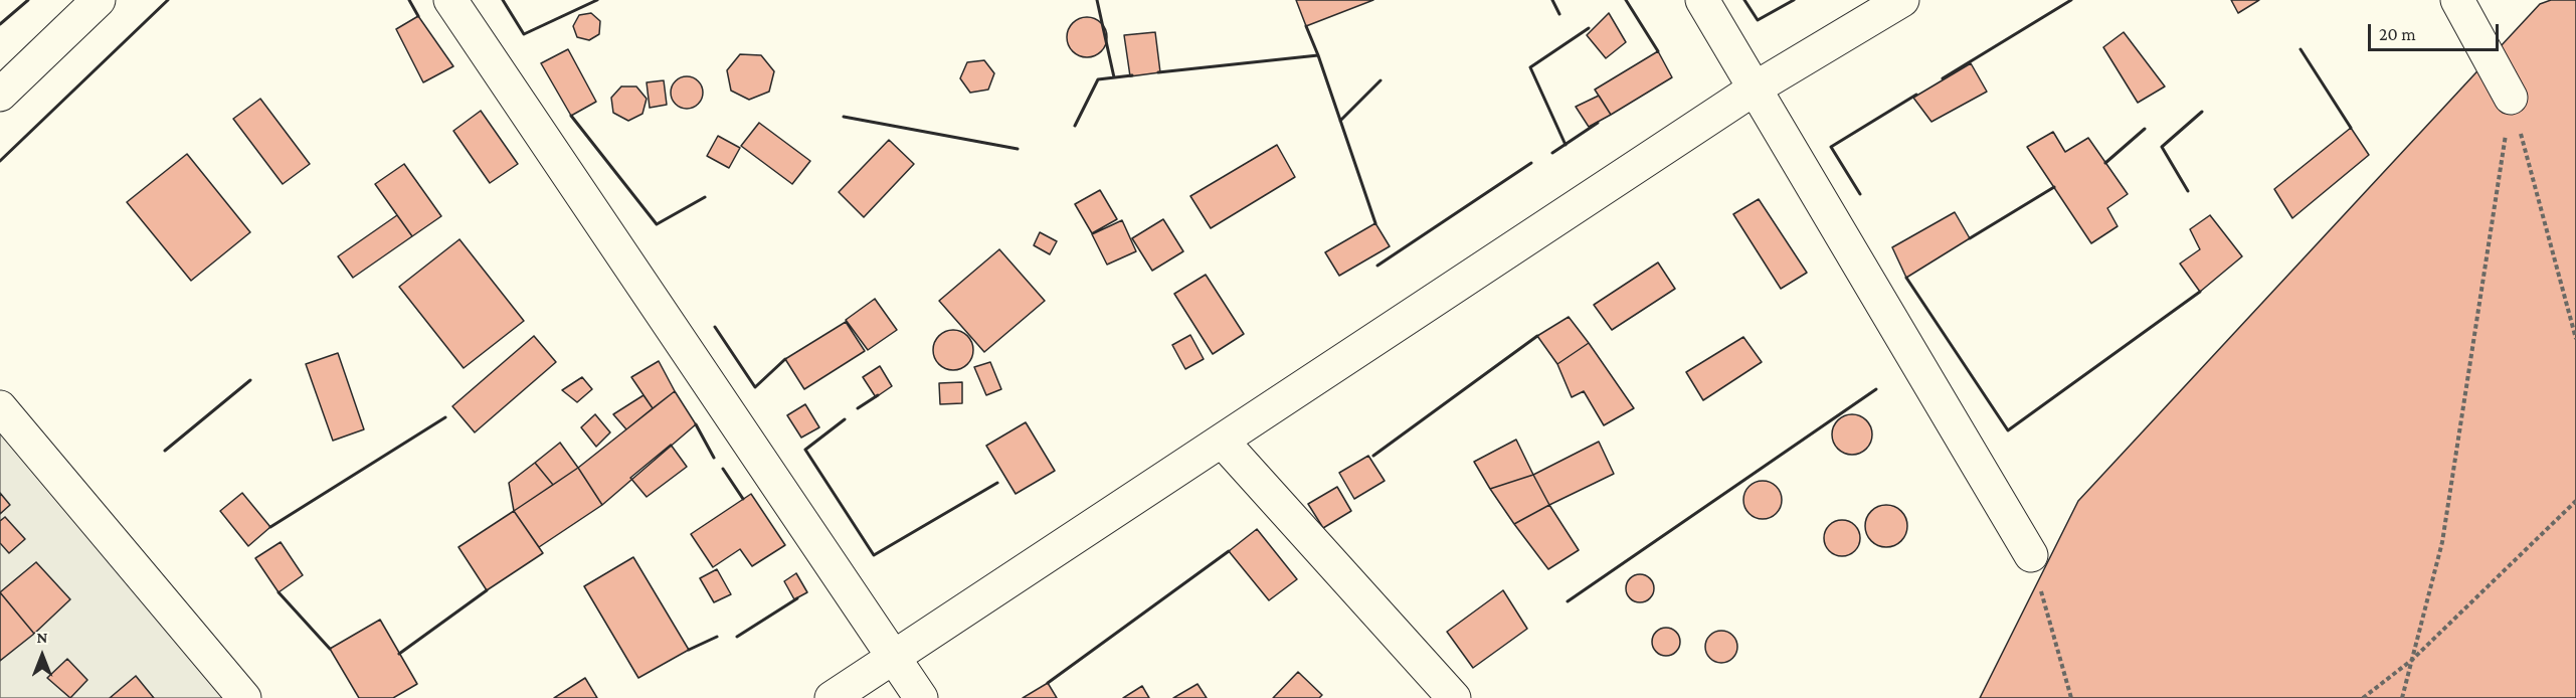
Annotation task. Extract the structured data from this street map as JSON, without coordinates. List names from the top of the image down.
{
  "scale_bar": "20 m",
  "north": "top"
}
